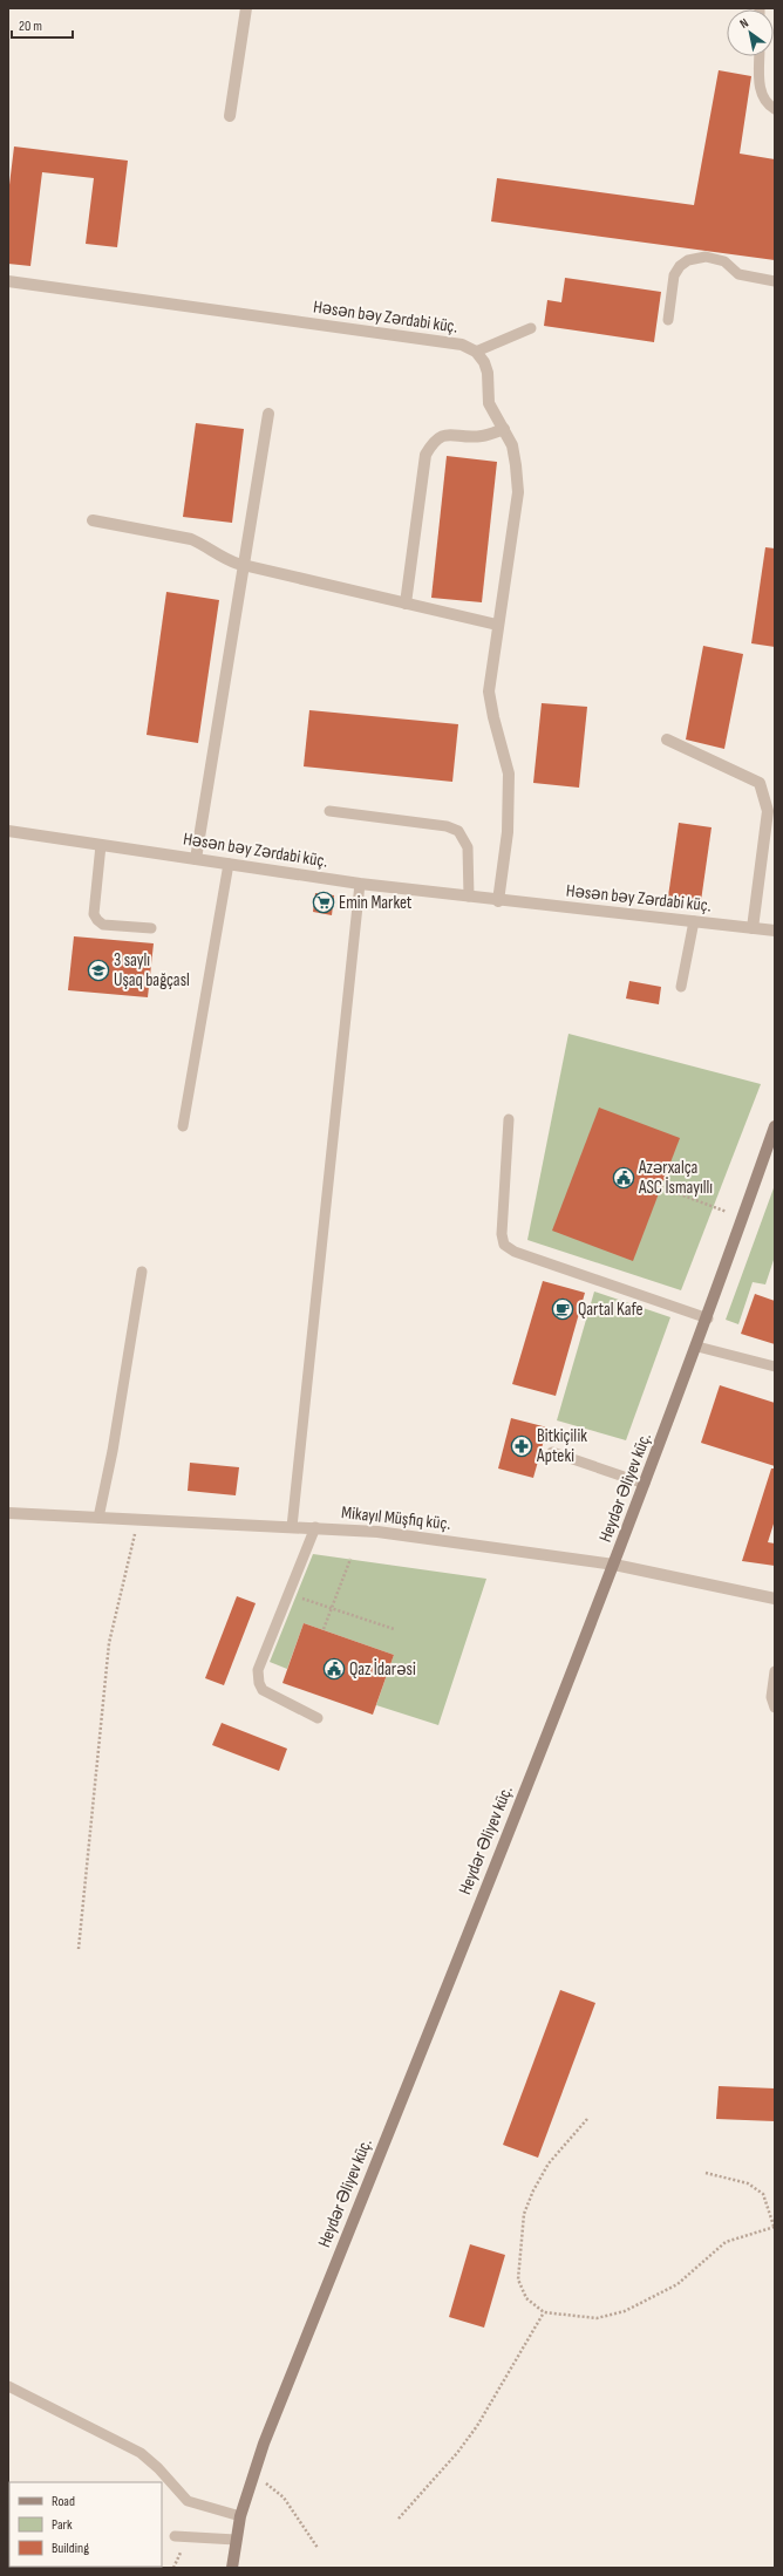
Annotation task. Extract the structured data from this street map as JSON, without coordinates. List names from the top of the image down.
{
  "streets": {
    "main road": ["Heydər Əliyev küç."],
    "street": ["Həsən bəy Zərdabi küç.", "Mikayıl Müşfiq küç."]
  },
  "crossings": [
    ["Heydər Əliyev küç.", "Mikayıl Müşfiq küç."]
  ],
  "places": {
    "supermarket": ["Emin Market"],
    "school or university": ["3 saylı Uşaq bağçasl"],
    "public building": ["Azərxalça ASC İsmayıllı", "Qaz İdarəsi"],
    "cafe": ["Qartal Kafe"],
    "pharmacy": ["Bitkiçilik Apteki"]
  },
  "legend": ["Road", "Park", "Building"],
  "scale_bar": "20 m",
  "north": "top left"
}
